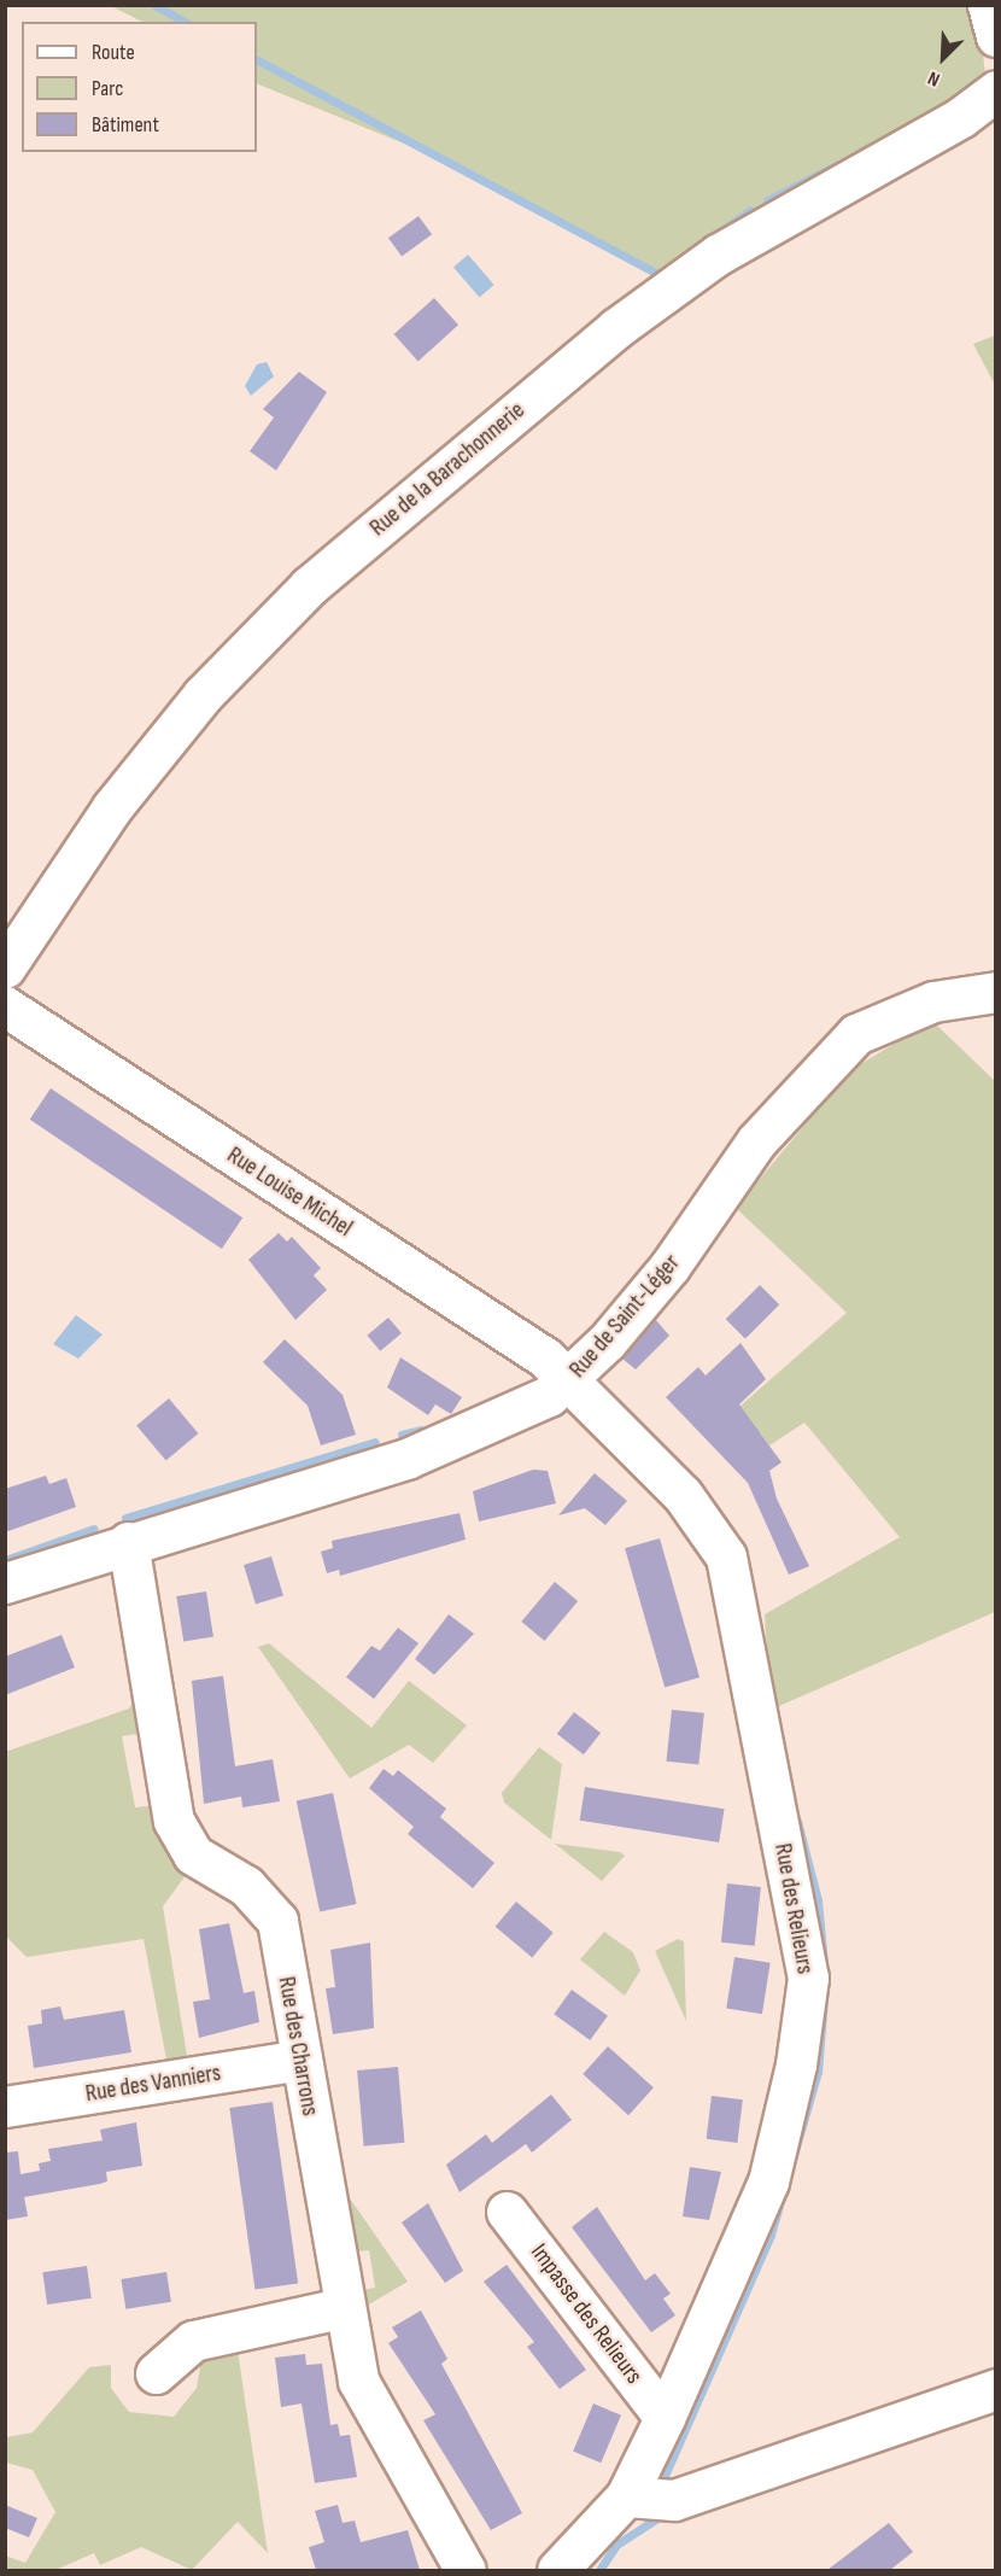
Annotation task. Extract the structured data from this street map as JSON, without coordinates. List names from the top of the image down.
{
  "streets": {
    "street": [
      "Rue de la Barachonnerie",
      "Rue Louise Michel",
      "Rue de Saint-Léger",
      "Rue des Relieurs",
      "Rue des Charrons",
      "Rue des Vanniers",
      "Impasse des Relieurs"
    ]
  },
  "crossings": [
    ["Rue Louise Michel", "Rue de Saint-Léger"],
    ["Rue Louise Michel", "Rue des Relieurs"],
    ["Rue de Saint-Léger", "Rue des Relieurs"],
    ["Rue de Saint-Léger", "Rue des Charrons"],
    ["Rue des Relieurs", "Impasse des Relieurs"],
    ["Rue des Charrons", "Rue des Vanniers"]
  ],
  "legend": ["Route", "Parc", "Bâtiment"],
  "north": "bottom left"
}
